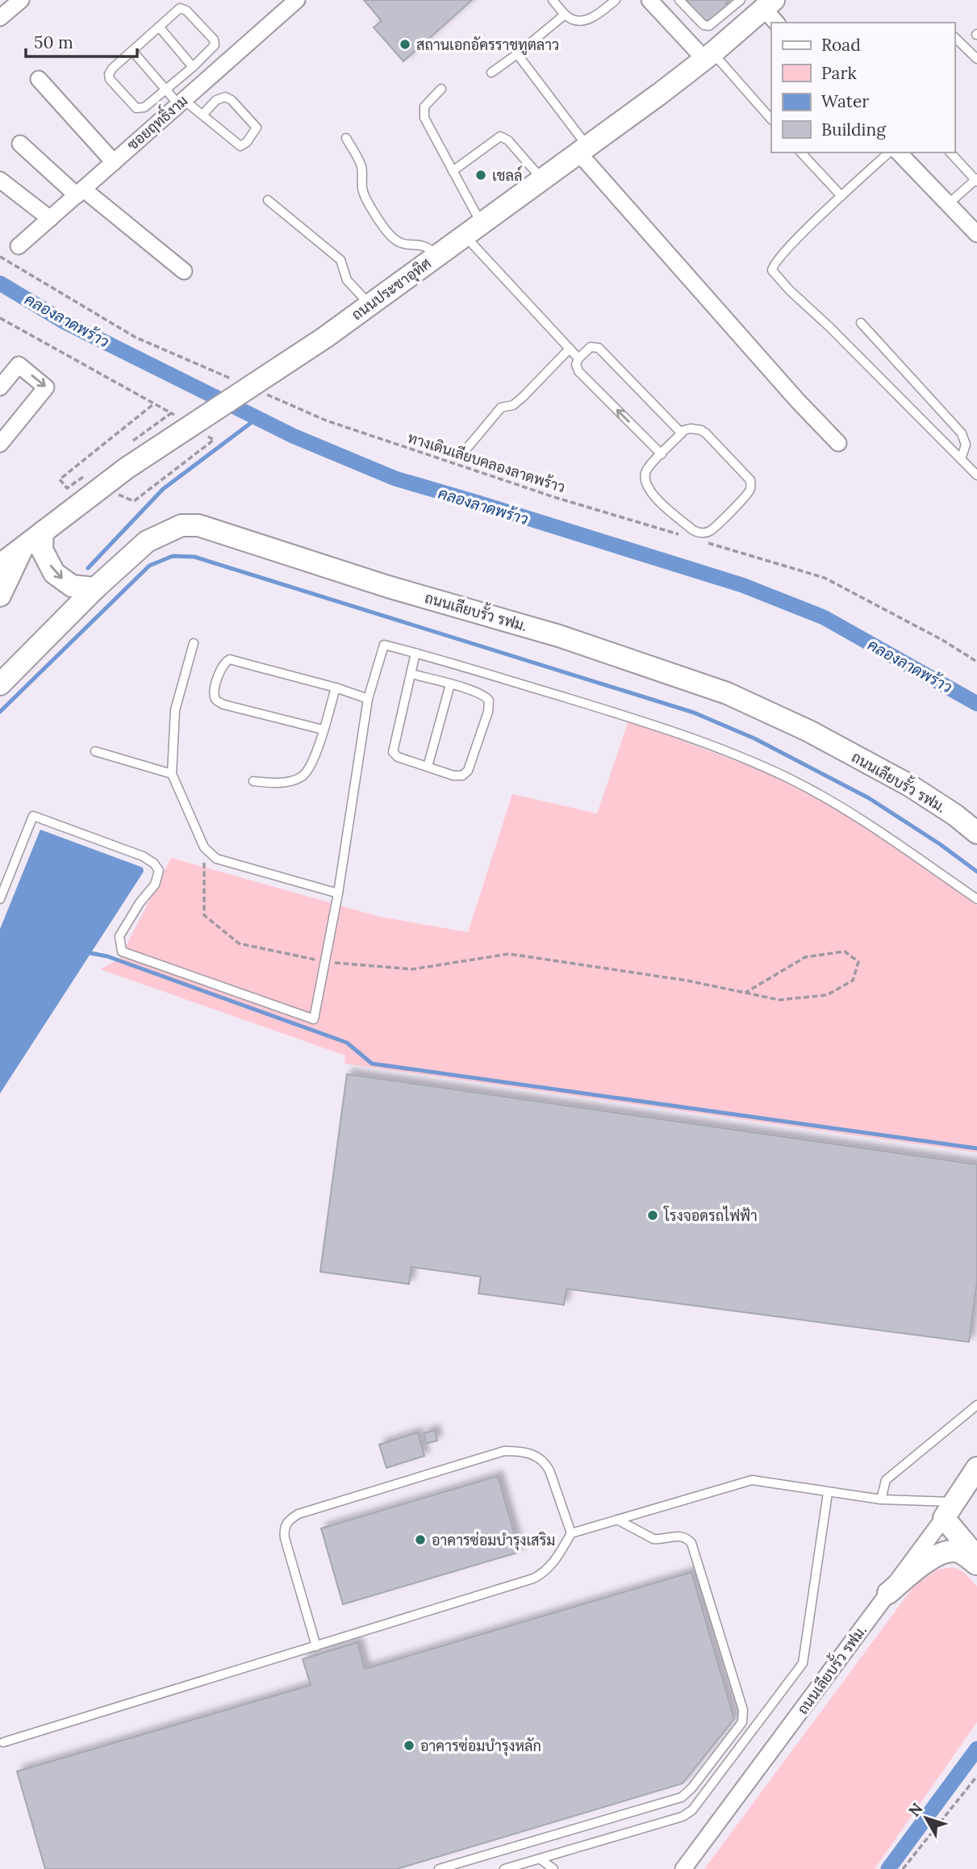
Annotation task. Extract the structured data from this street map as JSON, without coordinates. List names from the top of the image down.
{
  "streets": {
    "street": ["ซอยฤทธิ์งาม", "ถนนประชาอุทิศ", "ถนนเลียบรั้ว รฟม."],
    "path": ["ทางเดินเลียบคลองลาดพร้าว"]
  },
  "water": ["คลองลาดพร้าว"],
  "places": [
    "สถานเอกอัครราชทูตลาว",
    "เชลล์",
    "โรงจอดรถไฟฟ้า",
    "อาคารซ่อมบำรุงเสริม",
    "อาคารซ่อมบำรุงหลัก"
  ],
  "legend": [
    "Road",
    "Park",
    "Water",
    "Building"
  ],
  "scale_bar": "50 m",
  "north": "top left"
}
